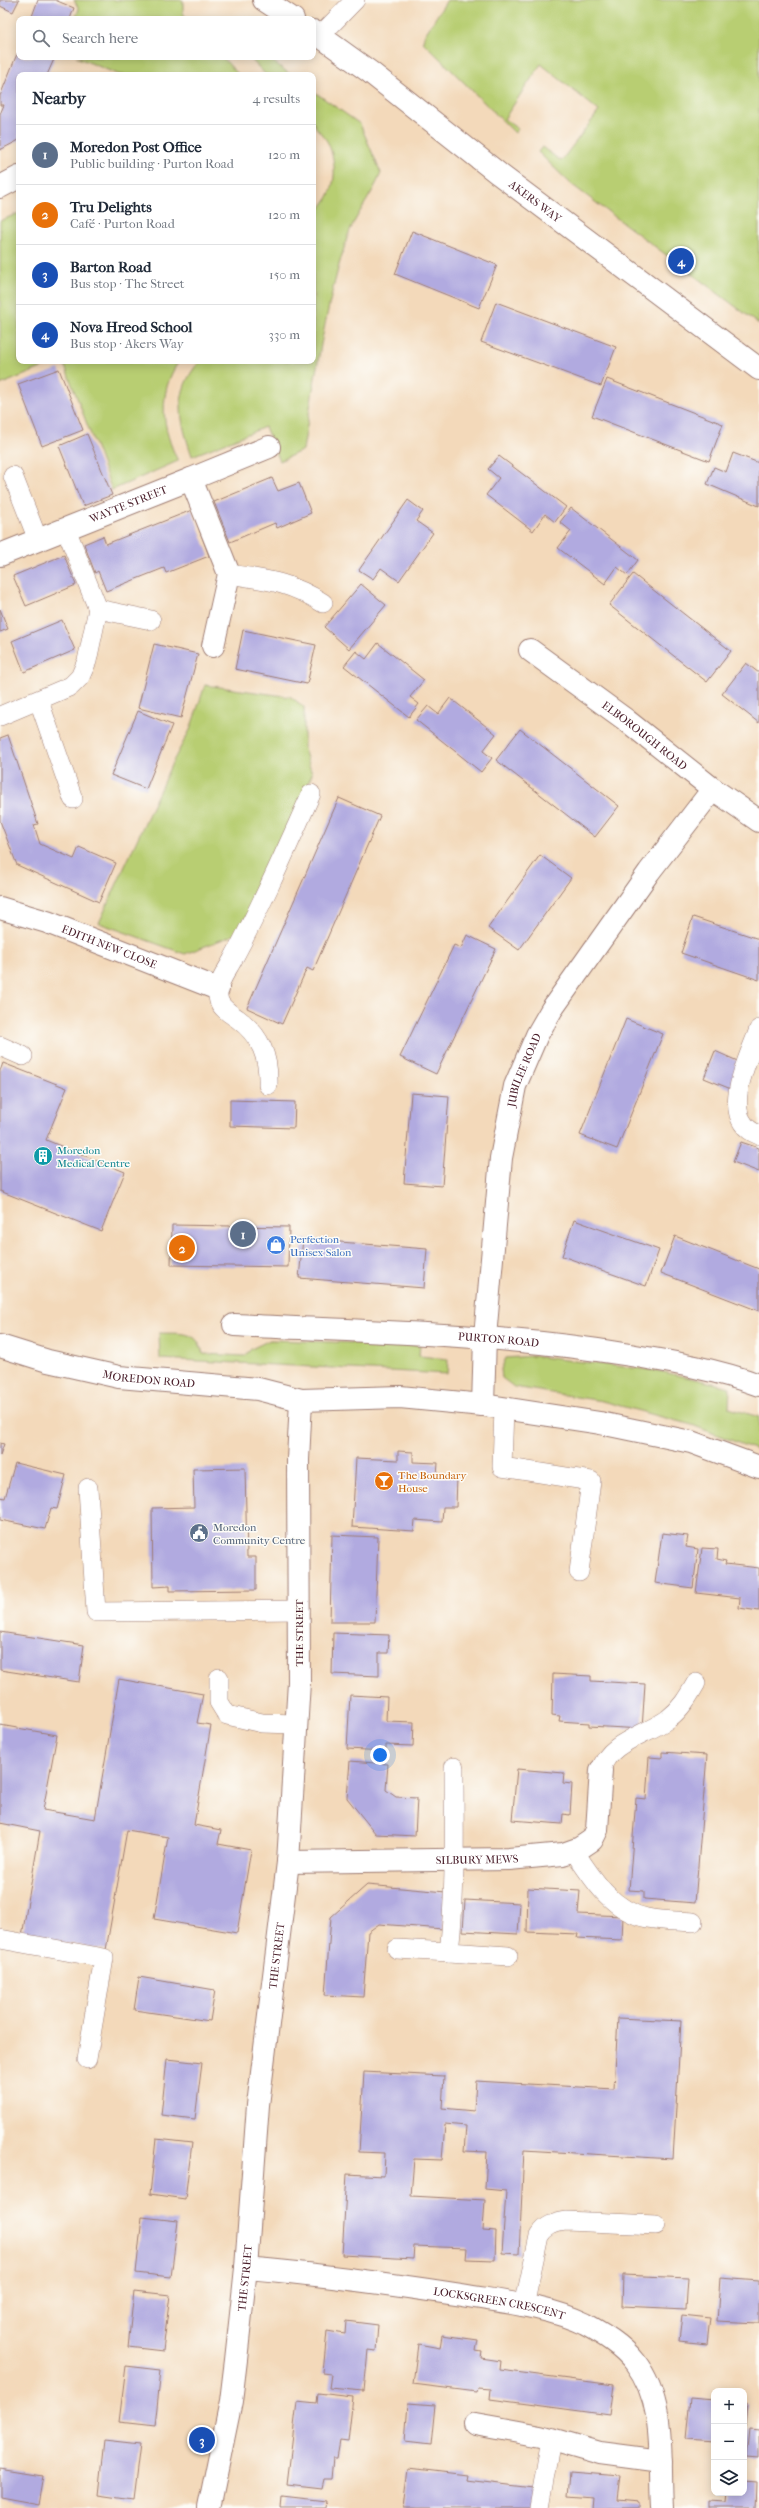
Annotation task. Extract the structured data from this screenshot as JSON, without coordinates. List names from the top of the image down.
{
  "streets": {
    "street": [
      "AKERS WAY",
      "WAYTE STREET",
      "ELBOROUGH ROAD",
      "EDITH NEW CLOSE",
      "JUBILEE ROAD",
      "PURTON ROAD",
      "MOREDON ROAD",
      "THE STREET",
      "SILBURY MEWS",
      "LOCKSGREEN CRESCENT"
    ]
  },
  "crossings": [
    ["ELBOROUGH ROAD", "JUBILEE ROAD"],
    ["JUBILEE ROAD", "PURTON ROAD"],
    ["MOREDON ROAD", "THE STREET"],
    ["THE STREET", "SILBURY MEWS"],
    ["THE STREET", "LOCKSGREEN CRESCENT"]
  ],
  "places": {
    "building": ["Moredon Medical Centre"],
    "shop": ["Perfection Unisex Salon"],
    "bar": ["The Boundary House"],
    "public building": ["Moredon Community Centre"]
  },
  "page": {
    "search": "Search here",
    "heading": ["Nearby", "4 results"],
    "list": [
      {
        "mark": "1",
        "name": "Moredon Post Office",
        "note": "Public building · Purton Road",
        "value": "120 m"
      },
      {
        "mark": "2",
        "name": "Tru Delights",
        "note": "Café · Purton Road",
        "value": "120 m"
      },
      {
        "mark": "3",
        "name": "Barton Road",
        "note": "Bus stop · The Street",
        "value": "150 m"
      },
      {
        "mark": "4",
        "name": "Nova Hreod School",
        "note": "Bus stop · Akers Way",
        "value": "330 m"
      }
    ],
    "pins": [
      "4",
      "1",
      "2",
      "3"
    ],
    "map_buttons": ["+", "−"]
  }
}
